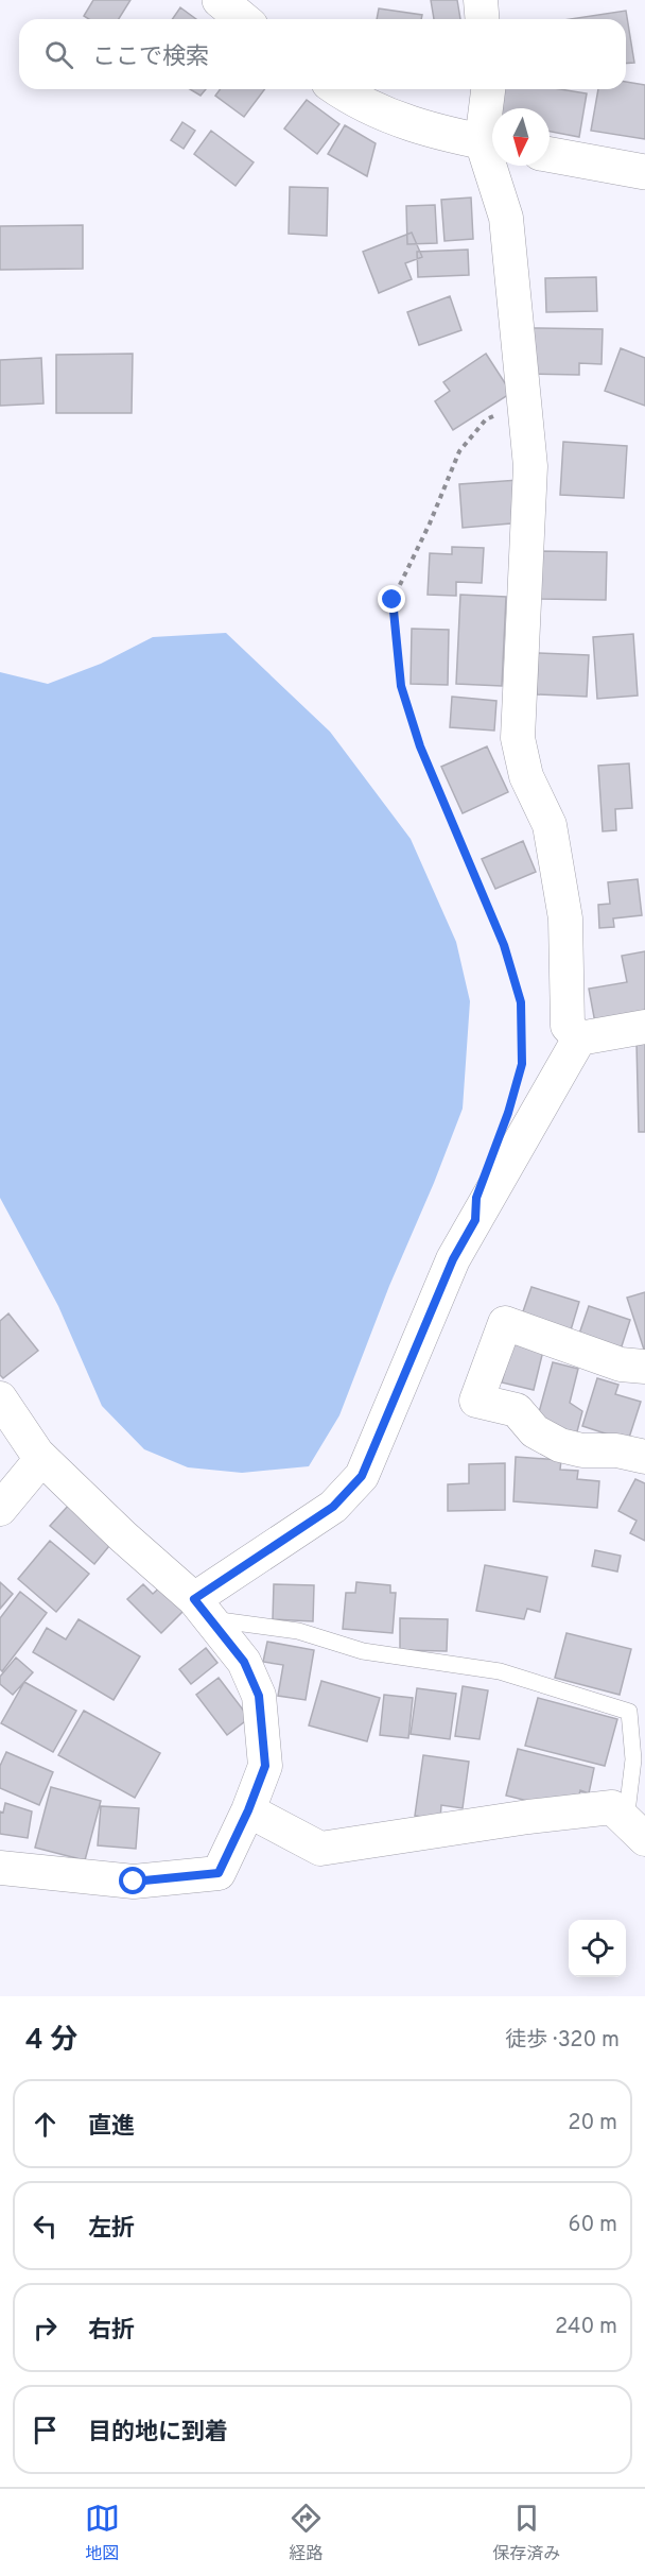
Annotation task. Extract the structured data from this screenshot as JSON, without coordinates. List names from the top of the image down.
{
  "north": "bottom",
  "page": {
    "search": "ここで検索",
    "heading": ["4 分", "徒歩 · 320 m"],
    "list": [
      ["直進", "20 m"],
      ["左折", "60 m"],
      ["右折", "240 m"],
      "目的地に到着"
    ],
    "nav": ["地図", "経路", "保存済み"]
  }
}
